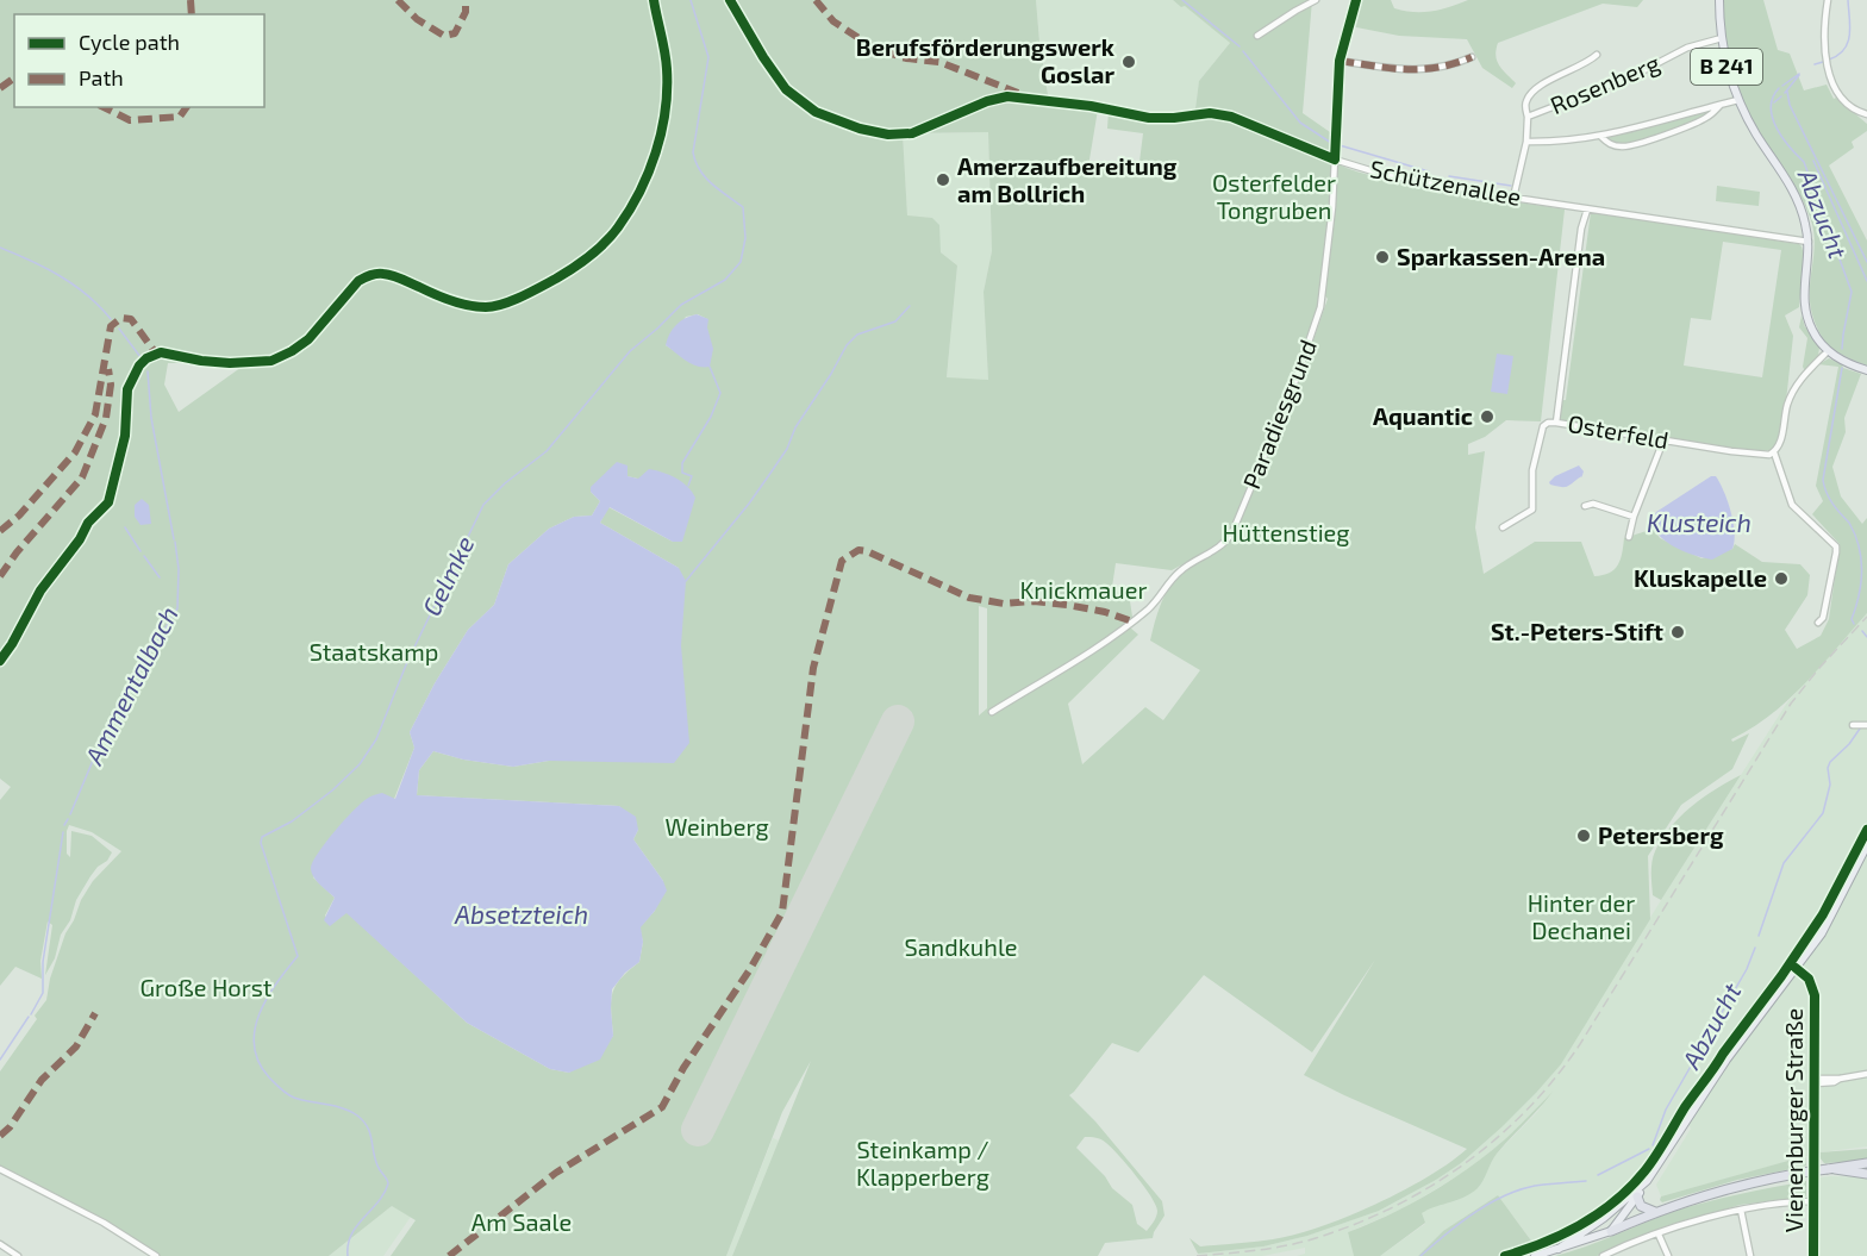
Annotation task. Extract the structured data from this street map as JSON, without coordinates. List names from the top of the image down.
{
  "streets": {
    "main road": ["B 241", "Vienenburger Straße"],
    "street": [
      "Rosenberg",
      "Schützenallee",
      "Paradiesgrund",
      "Osterfeld"
    ]
  },
  "crossings": [
    ["B 241", "Rosenberg"],
    ["B 241", "Schützenallee"],
    ["Rosenberg", "Schützenallee"],
    ["Schützenallee", "Paradiesgrund"],
    ["Schützenallee", "Osterfeld"]
  ],
  "water": [
    "Abzucht",
    "Klusteich",
    "Gelmke",
    "Ammentalbach",
    "Absetzteich"
  ],
  "parks": [
    "Osterfelder Tongruben",
    "Hüttenstieg",
    "Knickmauer",
    "Staatskamp",
    "Weinberg",
    "Hinter der Dechanei",
    "Sandkuhle",
    "Große Horst",
    "Steinkamp / Klapperberg",
    "Am Saale"
  ],
  "places": [
    "Berufsförderungswerk Goslar",
    "Amerzaufbereitung am Bollrich",
    "Sparkassen-Arena",
    "Aquantic",
    "Kluskapelle",
    "St.-Peters-Stift",
    "Petersberg"
  ],
  "legend": ["Cycle path", "Path"]
}
